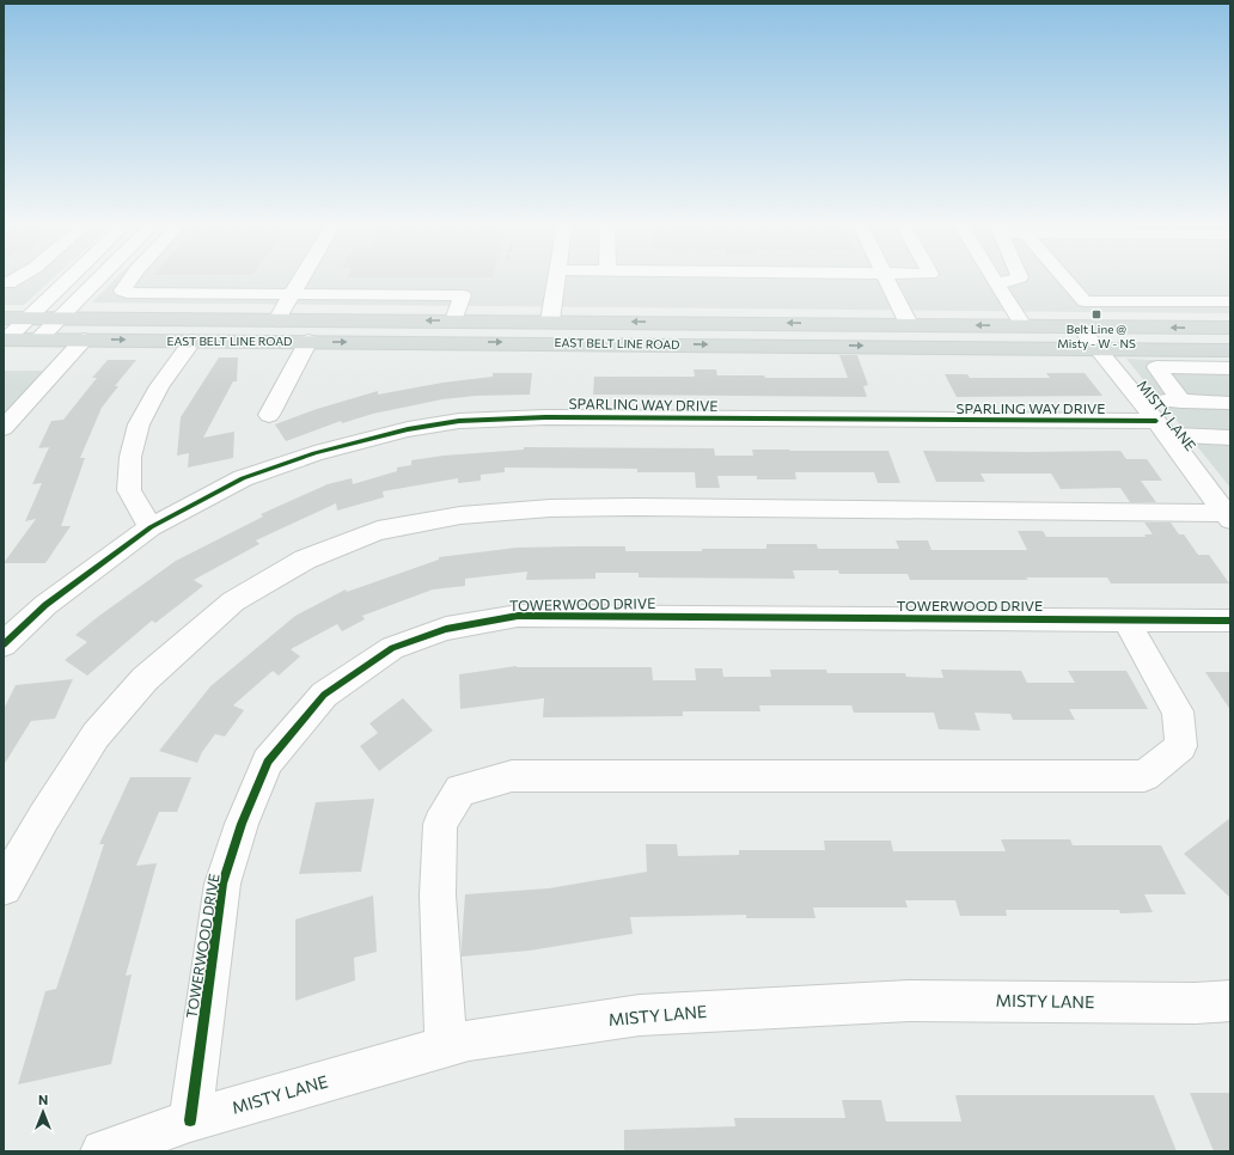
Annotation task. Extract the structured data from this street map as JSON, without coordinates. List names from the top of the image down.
{
  "streets": {
    "main road": ["EAST BELT LINE ROAD"],
    "street": ["SPARLING WAY DRIVE", "MISTY LANE", "TOWERWOOD DRIVE"]
  },
  "crossings": [
    ["EAST BELT LINE ROAD", "MISTY LANE"],
    ["SPARLING WAY DRIVE", "MISTY LANE"],
    ["MISTY LANE", "TOWERWOOD DRIVE"]
  ],
  "places": {
    "transit": ["Belt Line @ Misty - W - NS"]
  },
  "north": "top"
}
